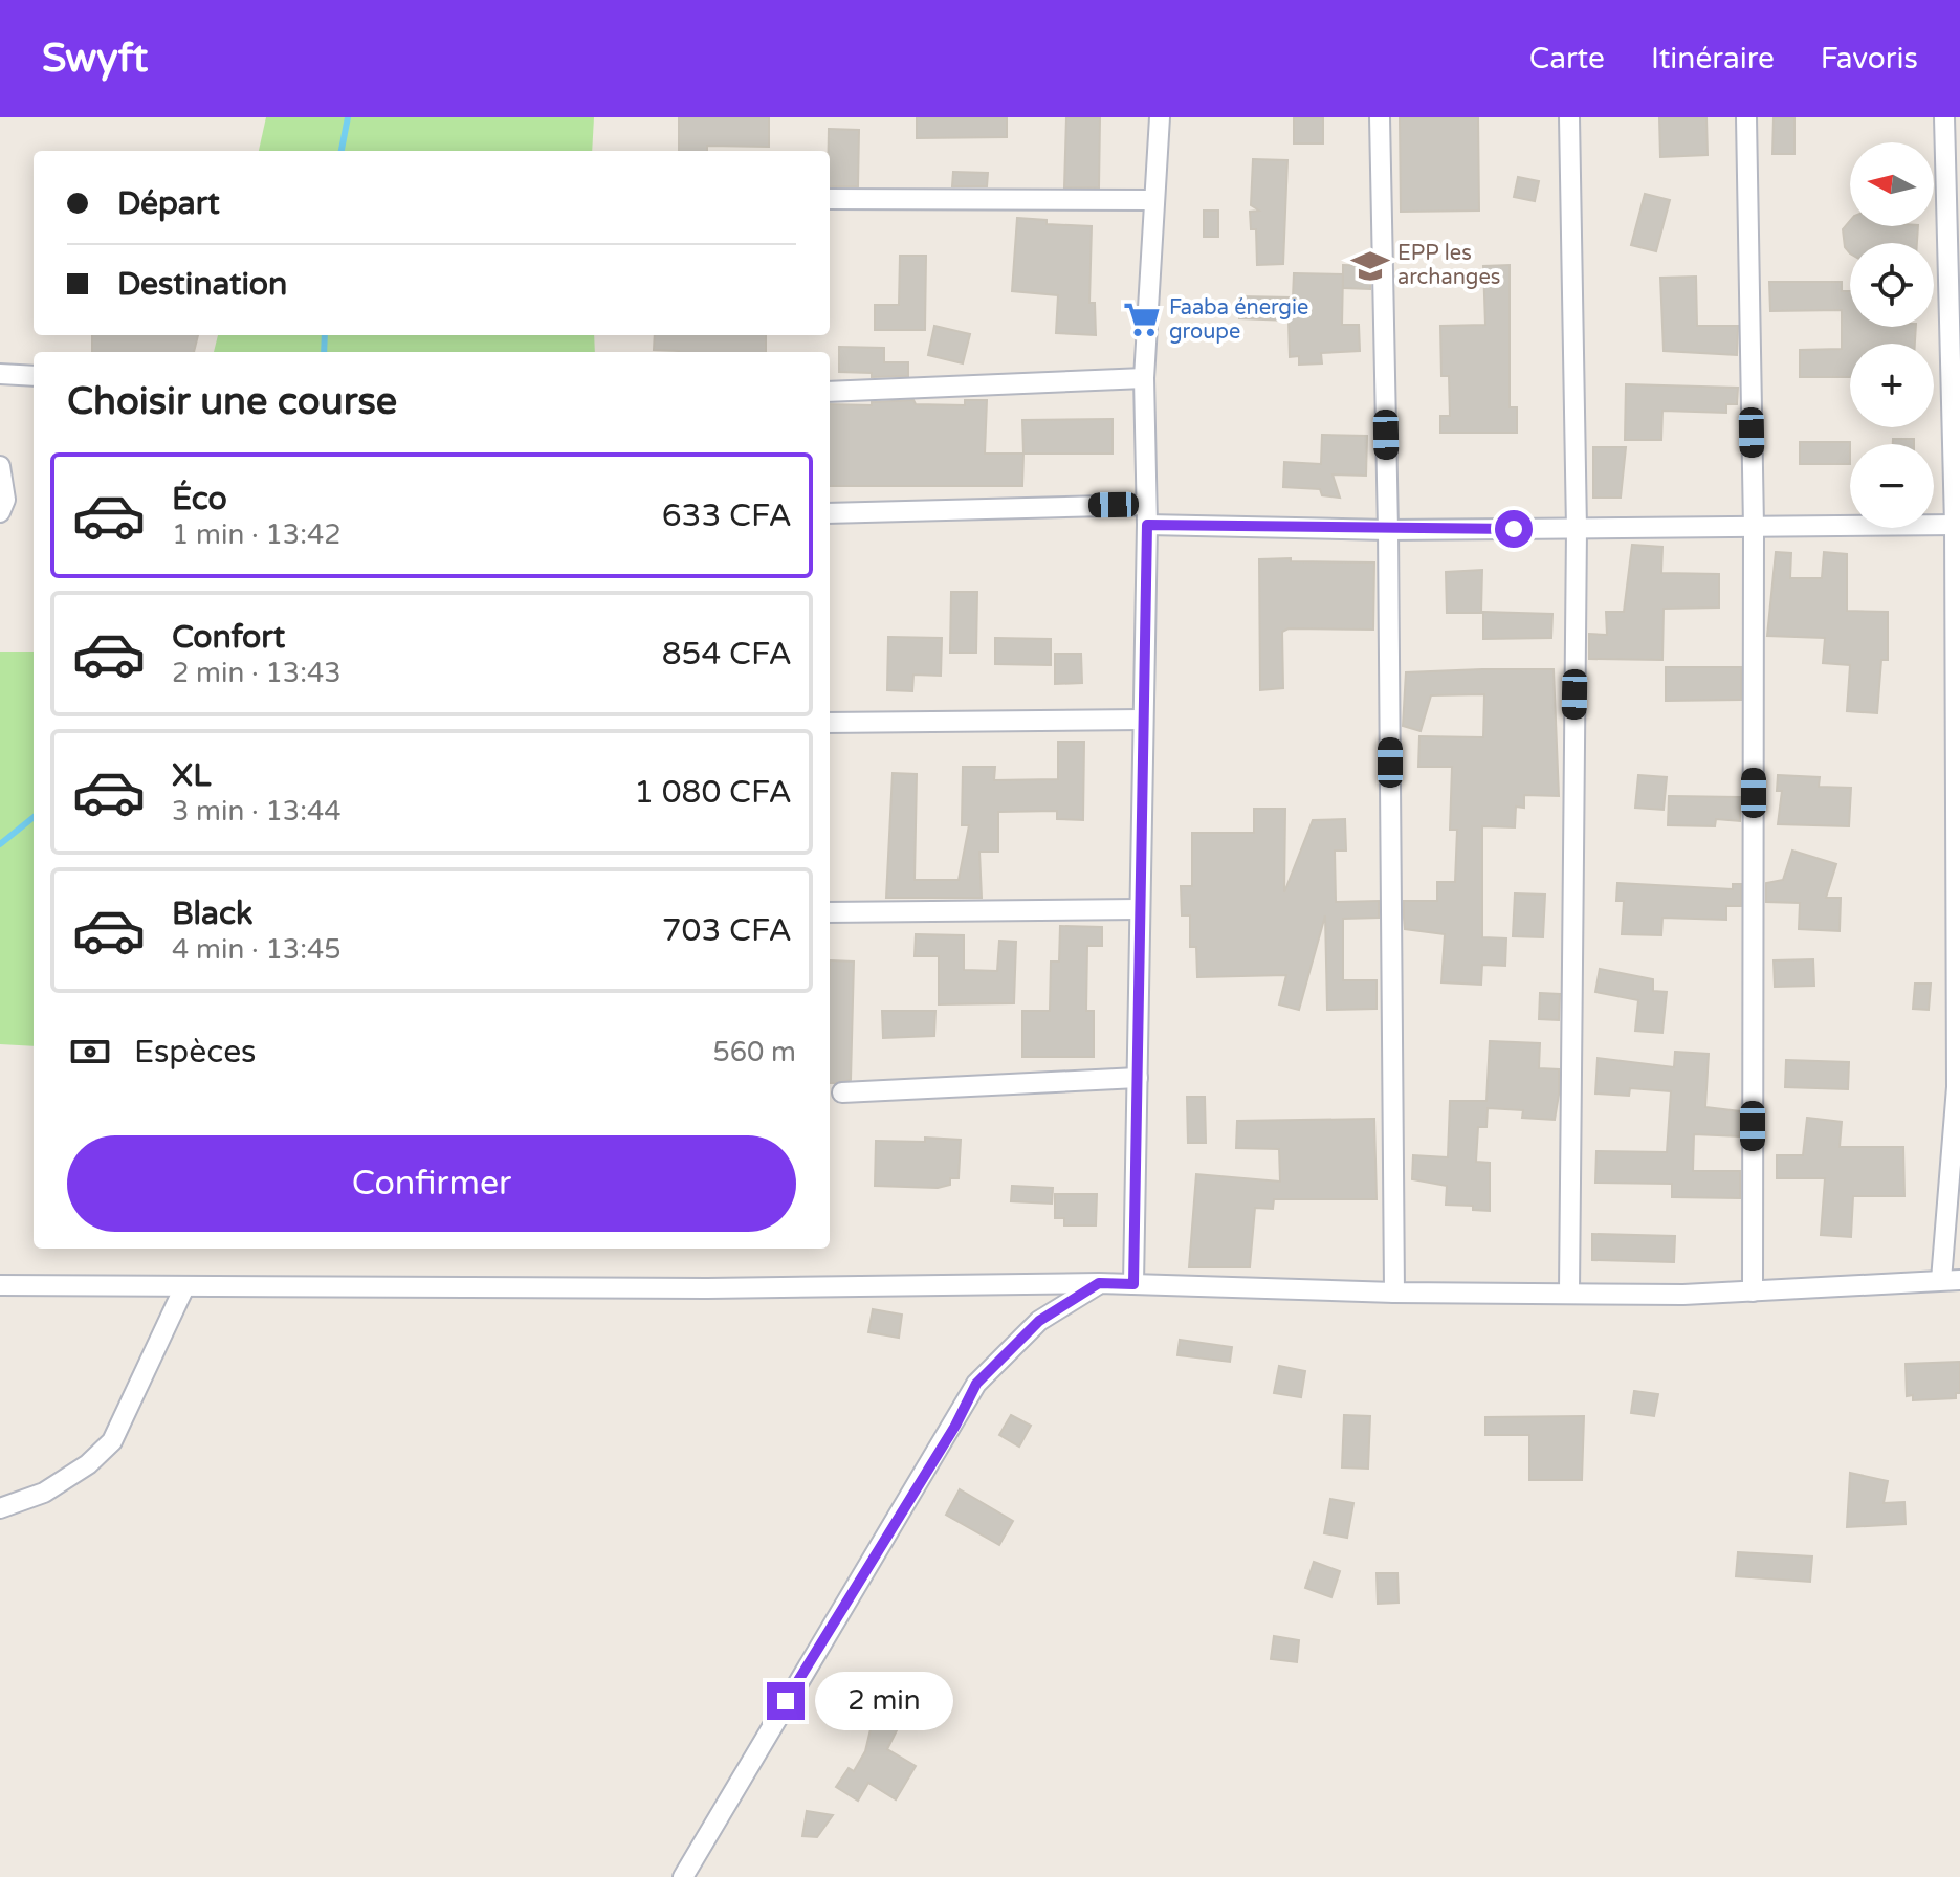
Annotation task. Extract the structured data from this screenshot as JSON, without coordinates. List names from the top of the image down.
{
  "places": {
    "school or university": ["EPP les archanges"],
    "supermarket": ["Faaba énergie groupe"]
  },
  "north": "left",
  "page": {
    "header": "Swyft",
    "nav": ["Carte", "Itinéraire", "Favoris"],
    "map_buttons": ["+", "−"],
    "banner": ["Départ", "Destination"],
    "heading": "Choisir une course",
    "list": [
      {
        "name": "Éco",
        "note": "1 min · 13:42",
        "value": "633 CFA"
      },
      {
        "name": "Confort",
        "note": "2 min · 13:43",
        "value": "854 CFA"
      },
      {
        "name": "XL",
        "note": "3 min · 13:44",
        "value": "1 080 CFA"
      },
      {
        "name": "Black",
        "note": "4 min · 13:45",
        "value": "703 CFA"
      }
    ],
    "pay": ["Espèces", "560 m"],
    "buttons": "Confirmer",
    "bubble": "2 min"
  }
}
